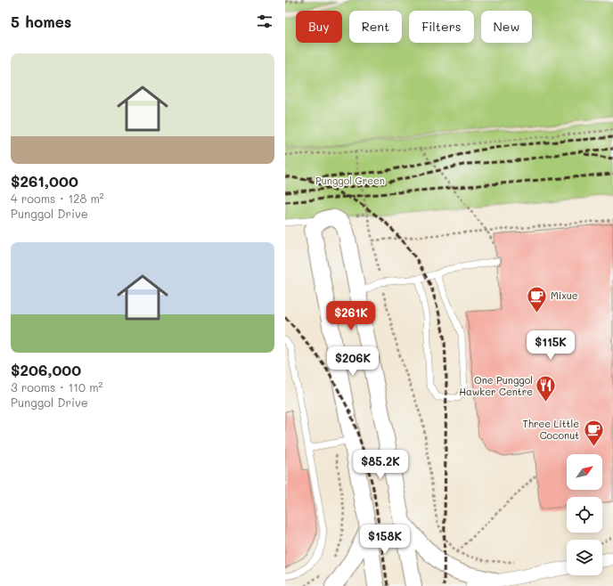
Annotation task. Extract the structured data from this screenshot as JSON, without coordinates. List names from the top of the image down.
{
  "parks": ["Punggol Green"],
  "places": {
    "cafe": ["Mixue", "Three Little Coconut"],
    "restaurant": ["One Punggol Hawker Centre"]
  },
  "north": "top right",
  "page": {
    "heading": "5 homes",
    "chip": [
      "Buy",
      "Rent",
      "Filters",
      "New"
    ],
    "list": [
      {
        "name": "$261,000",
        "note": "4 rooms · 128 m² · Punggol Drive"
      },
      {
        "name": "$206,000",
        "note": "3 rooms · 110 m² · Punggol Drive"
      }
    ],
    "price": [
      "$261K",
      "$115K",
      "$206K",
      "$85.2K",
      "$158K"
    ]
  }
}
